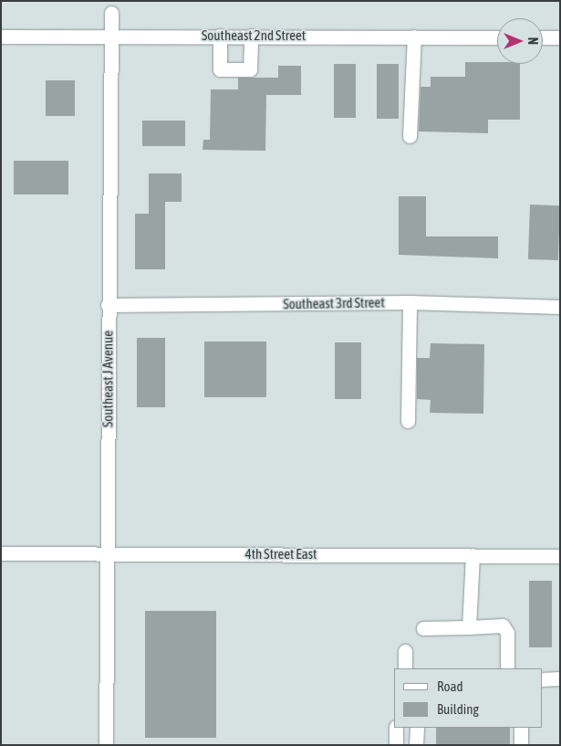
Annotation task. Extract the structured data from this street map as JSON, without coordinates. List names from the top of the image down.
{
  "streets": {
    "street": [
      "Southeast 2nd Street",
      "Southeast 3rd Street",
      "Southeast J Avenue",
      "4th Street East"
    ]
  },
  "crossings": [
    ["Southeast 2nd Street", "Southeast J Avenue"],
    ["Southeast 3rd Street", "Southeast J Avenue"],
    ["Southeast J Avenue", "4th Street East"]
  ],
  "legend": ["Road", "Building"],
  "north": "right"
}
